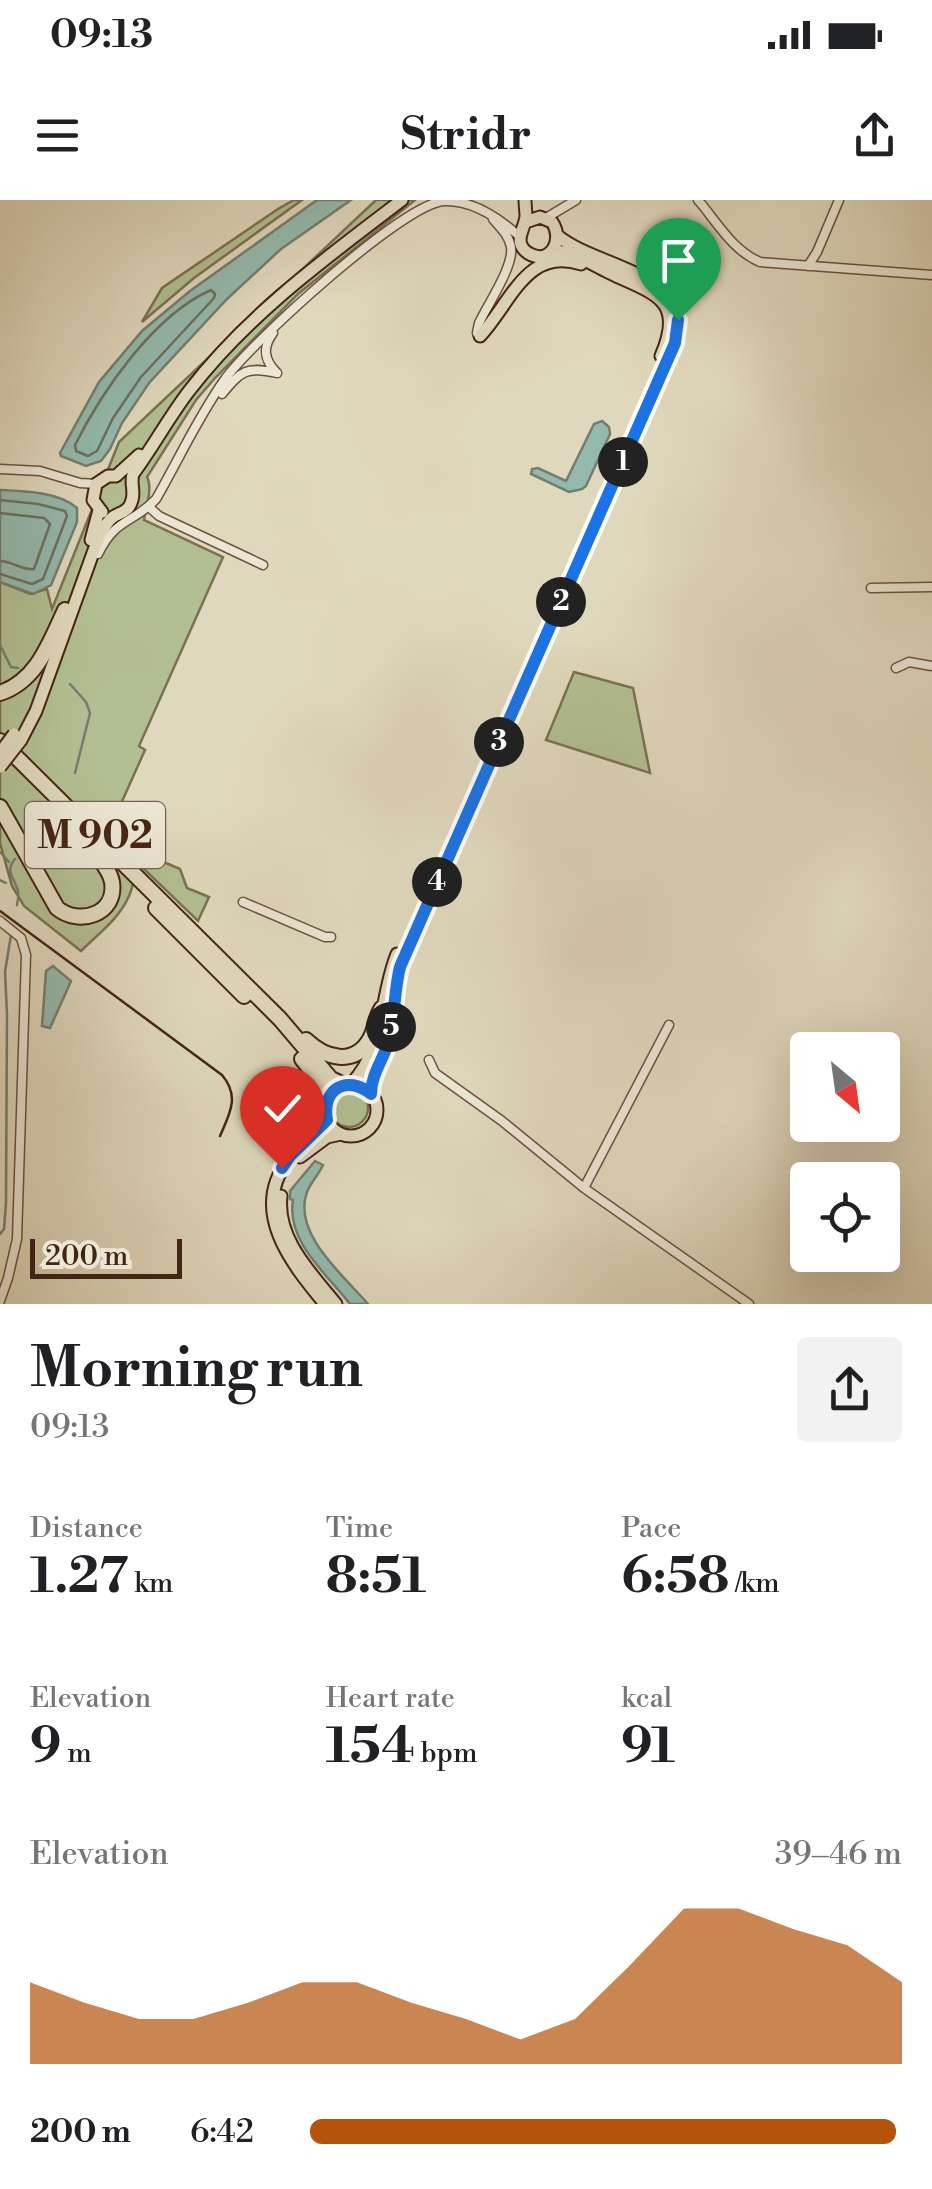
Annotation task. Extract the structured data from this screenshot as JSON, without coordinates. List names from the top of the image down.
{
  "streets": {
    "highway": ["M 902"]
  },
  "scale_bar": "200 m",
  "north": "bottom right",
  "page": {
    "status": "09:13",
    "header": "Stridr",
    "pins": [
      "1",
      "2",
      "3",
      "4",
      "5"
    ],
    "scale": "200 m",
    "heading": ["Morning run", "09:13"],
    "stats": [
      ["Distance", "1.27 km"],
      ["Time", "8:51"],
      ["Pace", "6:58 /km"],
      ["Elevation", "9 m"],
      ["Heart rate", "154 bpm"],
      ["kcal", "91"]
    ],
    "chart": ["Elevation", "39–46 m"],
    "list": [
      {
        "name": "200 m",
        "note": "6:42"
      }
    ]
  }
}
